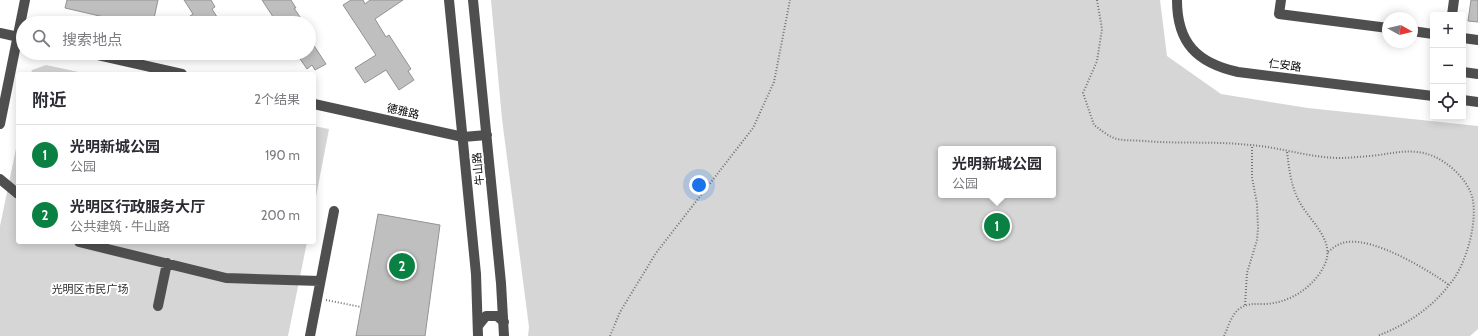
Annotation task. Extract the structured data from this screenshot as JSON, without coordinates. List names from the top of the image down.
{
  "streets": {
    "street": ["仁安路", "德雅路", "牛山路"]
  },
  "crossings": [
    ["德雅路", "牛山路"]
  ],
  "parks": ["光明区市民广场"],
  "north": "right",
  "page": {
    "map_buttons": ["+", "−"],
    "search": "搜索地点",
    "heading": ["附近", "2个结果"],
    "list": [
      {
        "mark": "1",
        "name": "光明新城公园",
        "note": "公园",
        "value": "190 m"
      },
      {
        "mark": "2",
        "name": "光明区行政服务大厅",
        "note": "公共建筑 · 牛山路",
        "value": "200 m"
      }
    ],
    "popup": ["光明新城公园", "公园"],
    "pins": ["1", "2"]
  }
}
